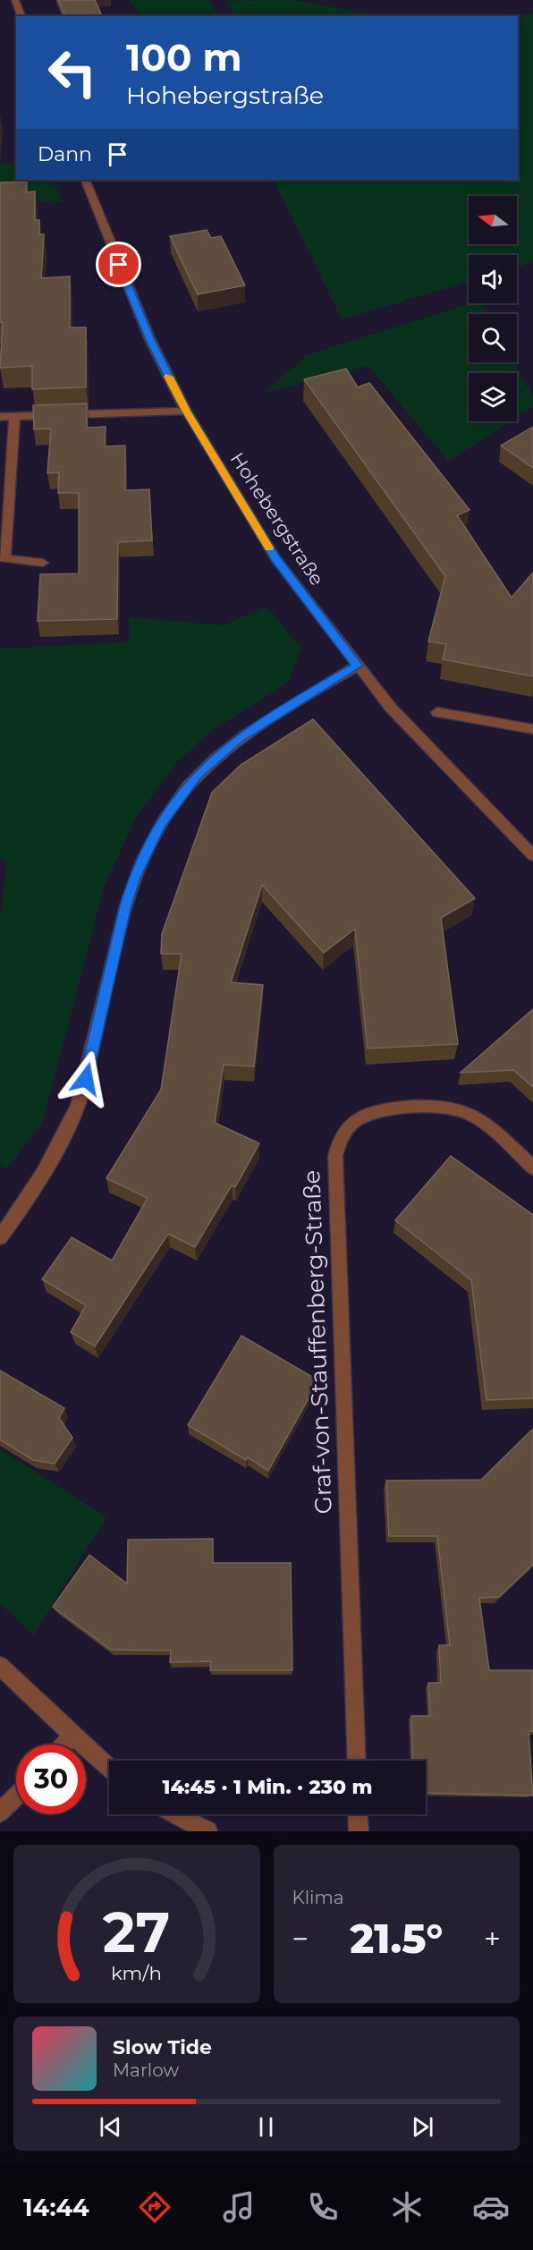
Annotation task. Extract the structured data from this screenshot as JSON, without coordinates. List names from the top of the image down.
{
  "streets": {
    "street": ["Hohebergstraße", "Graf-von-Stauffenberg-Straße"]
  },
  "north": "left",
  "page": {
    "turn": ["100 m", "Hohebergstraße"],
    "then": "Dann",
    "limit": "30",
    "trip": "14:45 · 1 Min. · 230 m",
    "tile": "Klima",
    "heat": ["−", "21.5°", "+"],
    "song": ["Slow Tide", "Marlow"],
    "tabs": "14:44",
    "gauge": ["27", "km/h"]
  }
}
